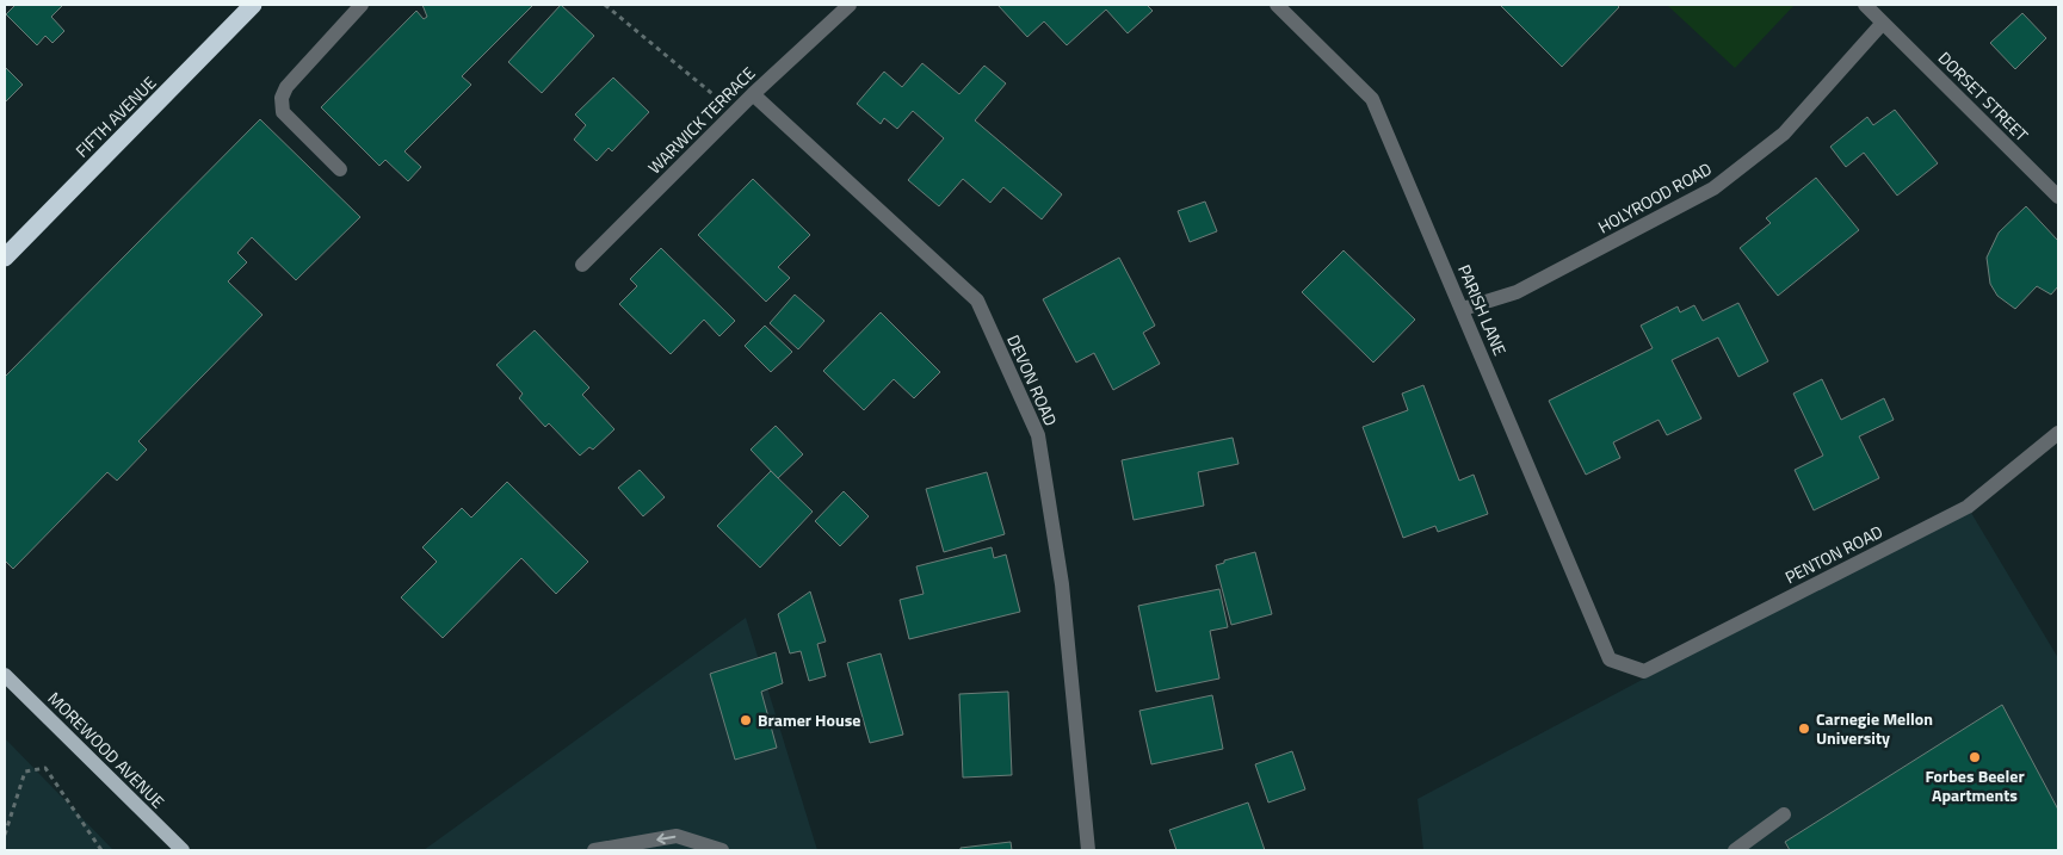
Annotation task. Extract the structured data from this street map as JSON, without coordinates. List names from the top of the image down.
{
  "streets": {
    "highway": ["FIFTH AVENUE"],
    "main road": ["MOREWOOD AVENUE"],
    "street": [
      "DORSET STREET",
      "WARWICK TERRACE",
      "HOLYROOD ROAD",
      "PARISH LANE",
      "DEVON ROAD",
      "PENTON ROAD"
    ]
  },
  "crossings": [
    ["DORSET STREET", "HOLYROOD ROAD"],
    ["WARWICK TERRACE", "DEVON ROAD"],
    ["HOLYROOD ROAD", "PARISH LANE"],
    ["PARISH LANE", "PENTON ROAD"]
  ],
  "places": ["Bramer House", "Carnegie Mellon University", "Forbes Beeler Apartments"]
}
